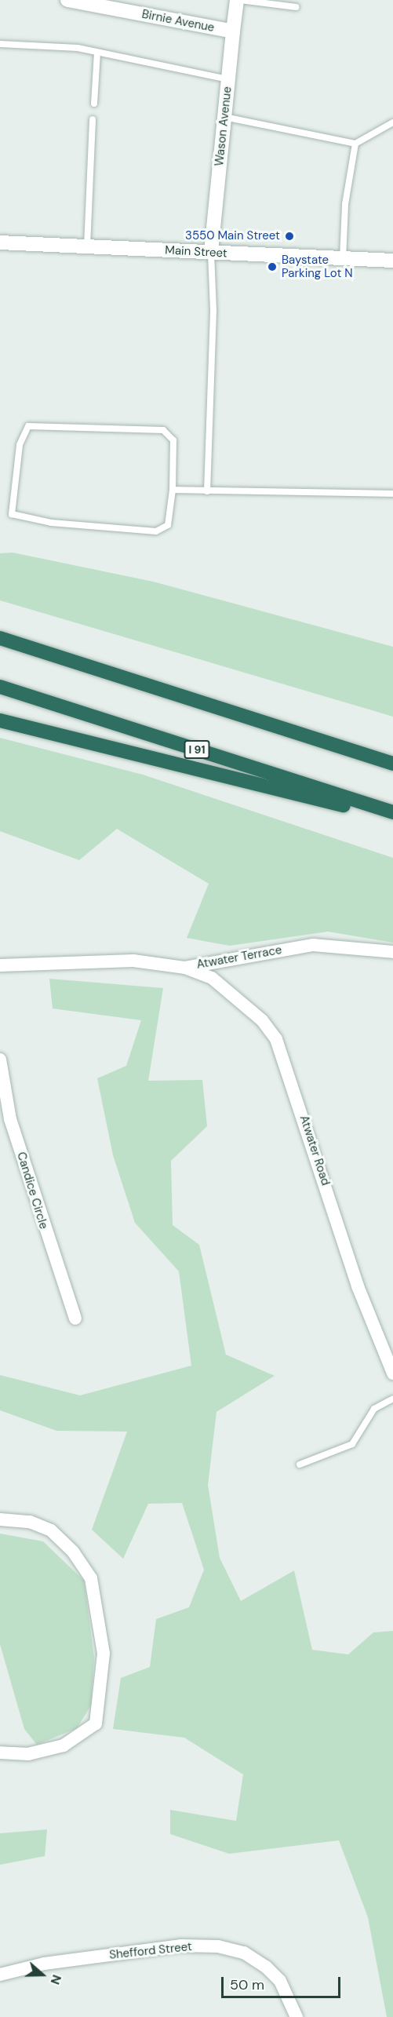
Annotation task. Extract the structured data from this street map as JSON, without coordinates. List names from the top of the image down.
{
  "streets": {
    "highway": ["I 91"],
    "main road": ["Birnie Avenue", "Wason Avenue", "Main Street"],
    "street": [
      "Atwater Terrace",
      "Atwater Road",
      "Candice Circle",
      "Shefford Street"
    ]
  },
  "crossings": [
    ["Birnie Avenue", "Wason Avenue"],
    ["Wason Avenue", "Main Street"],
    ["Atwater Terrace", "Atwater Road"]
  ],
  "places": ["3550 Main Street", "Baystate Parking Lot N"],
  "scale_bar": "50 m",
  "north": "right"
}
